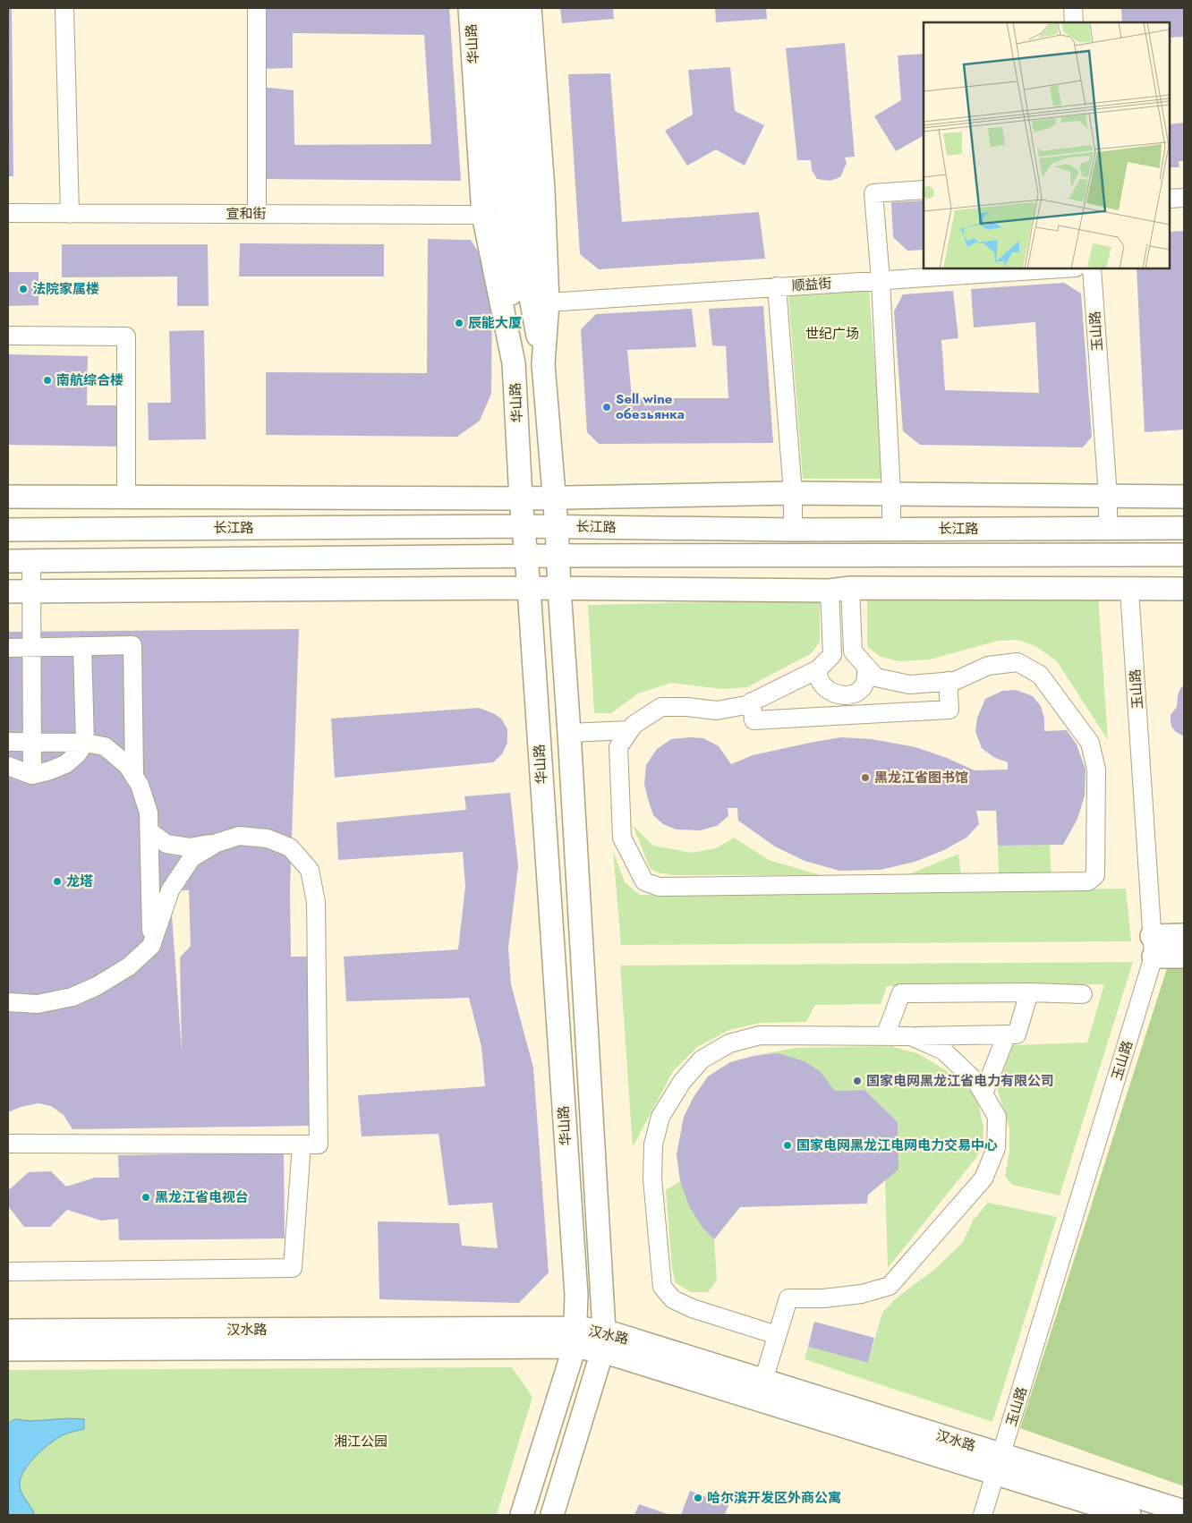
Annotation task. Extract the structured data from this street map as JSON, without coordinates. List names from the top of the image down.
{
  "streets": {
    "main road": ["华山路", "长江路", "汉水路"],
    "street": ["宣和街", "顺益街", "玉山路"]
  },
  "crossings": [
    ["华山路", "宣和街"],
    ["华山路", "顺益街"],
    ["华山路", "长江路"],
    ["华山路", "汉水路"],
    ["玉山路", "长江路"],
    ["玉山路", "汉水路"]
  ],
  "parks": ["世纪广场", "湘江公园"],
  "places": [
    "法院家属楼",
    "辰能大厦",
    "南航综合楼",
    "Sell wine обезьянка",
    "黑龙江省图书馆",
    "龙塔",
    "国家电网黑龙江省电力有限公司",
    "国家电网黑龙江电网电力交易中心",
    "黑龙江省电视台",
    "哈尔滨开发区外商公寓"
  ]
}
